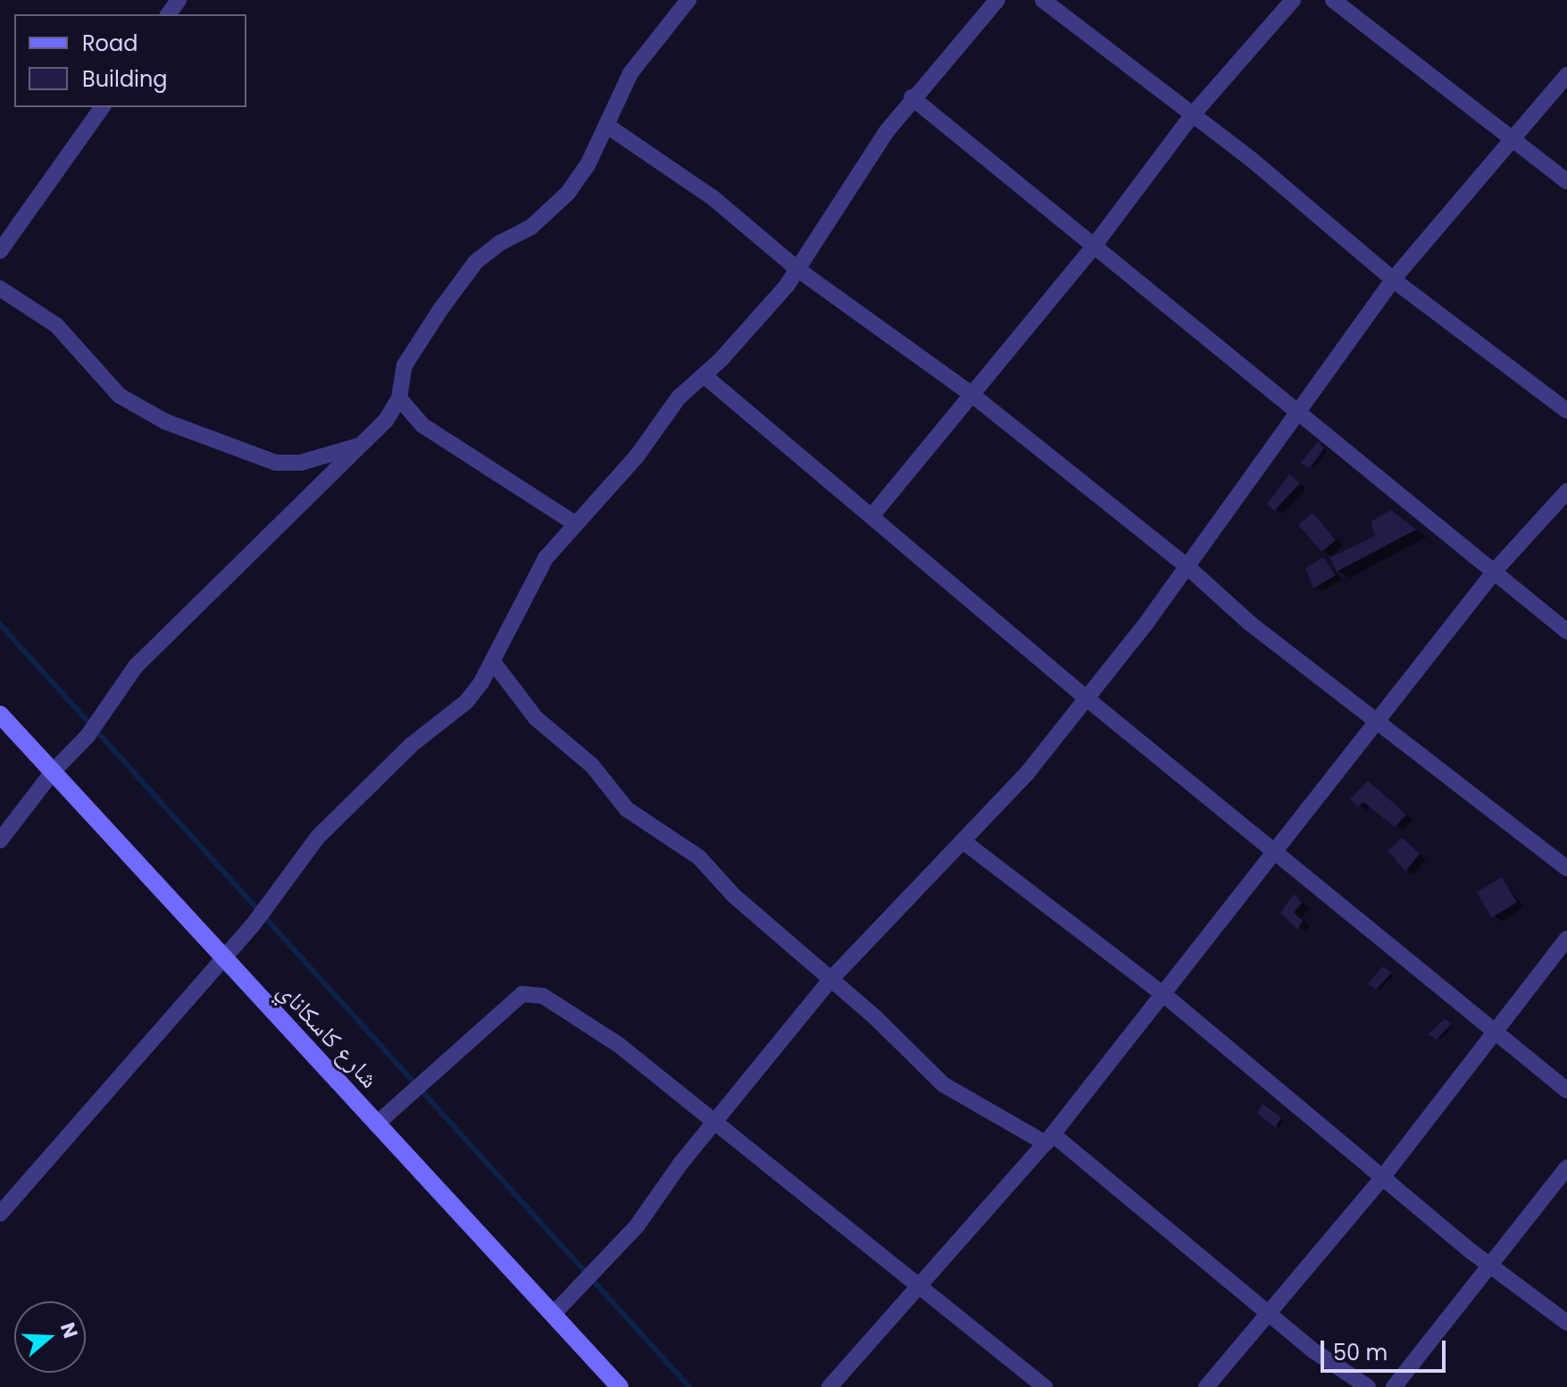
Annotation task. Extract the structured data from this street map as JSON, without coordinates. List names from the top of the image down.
{
  "streets": {
    "street": ["شارع كاسكاناي"]
  },
  "legend": ["Road", "Building"],
  "scale_bar": "50 m",
  "north": "right"
}
